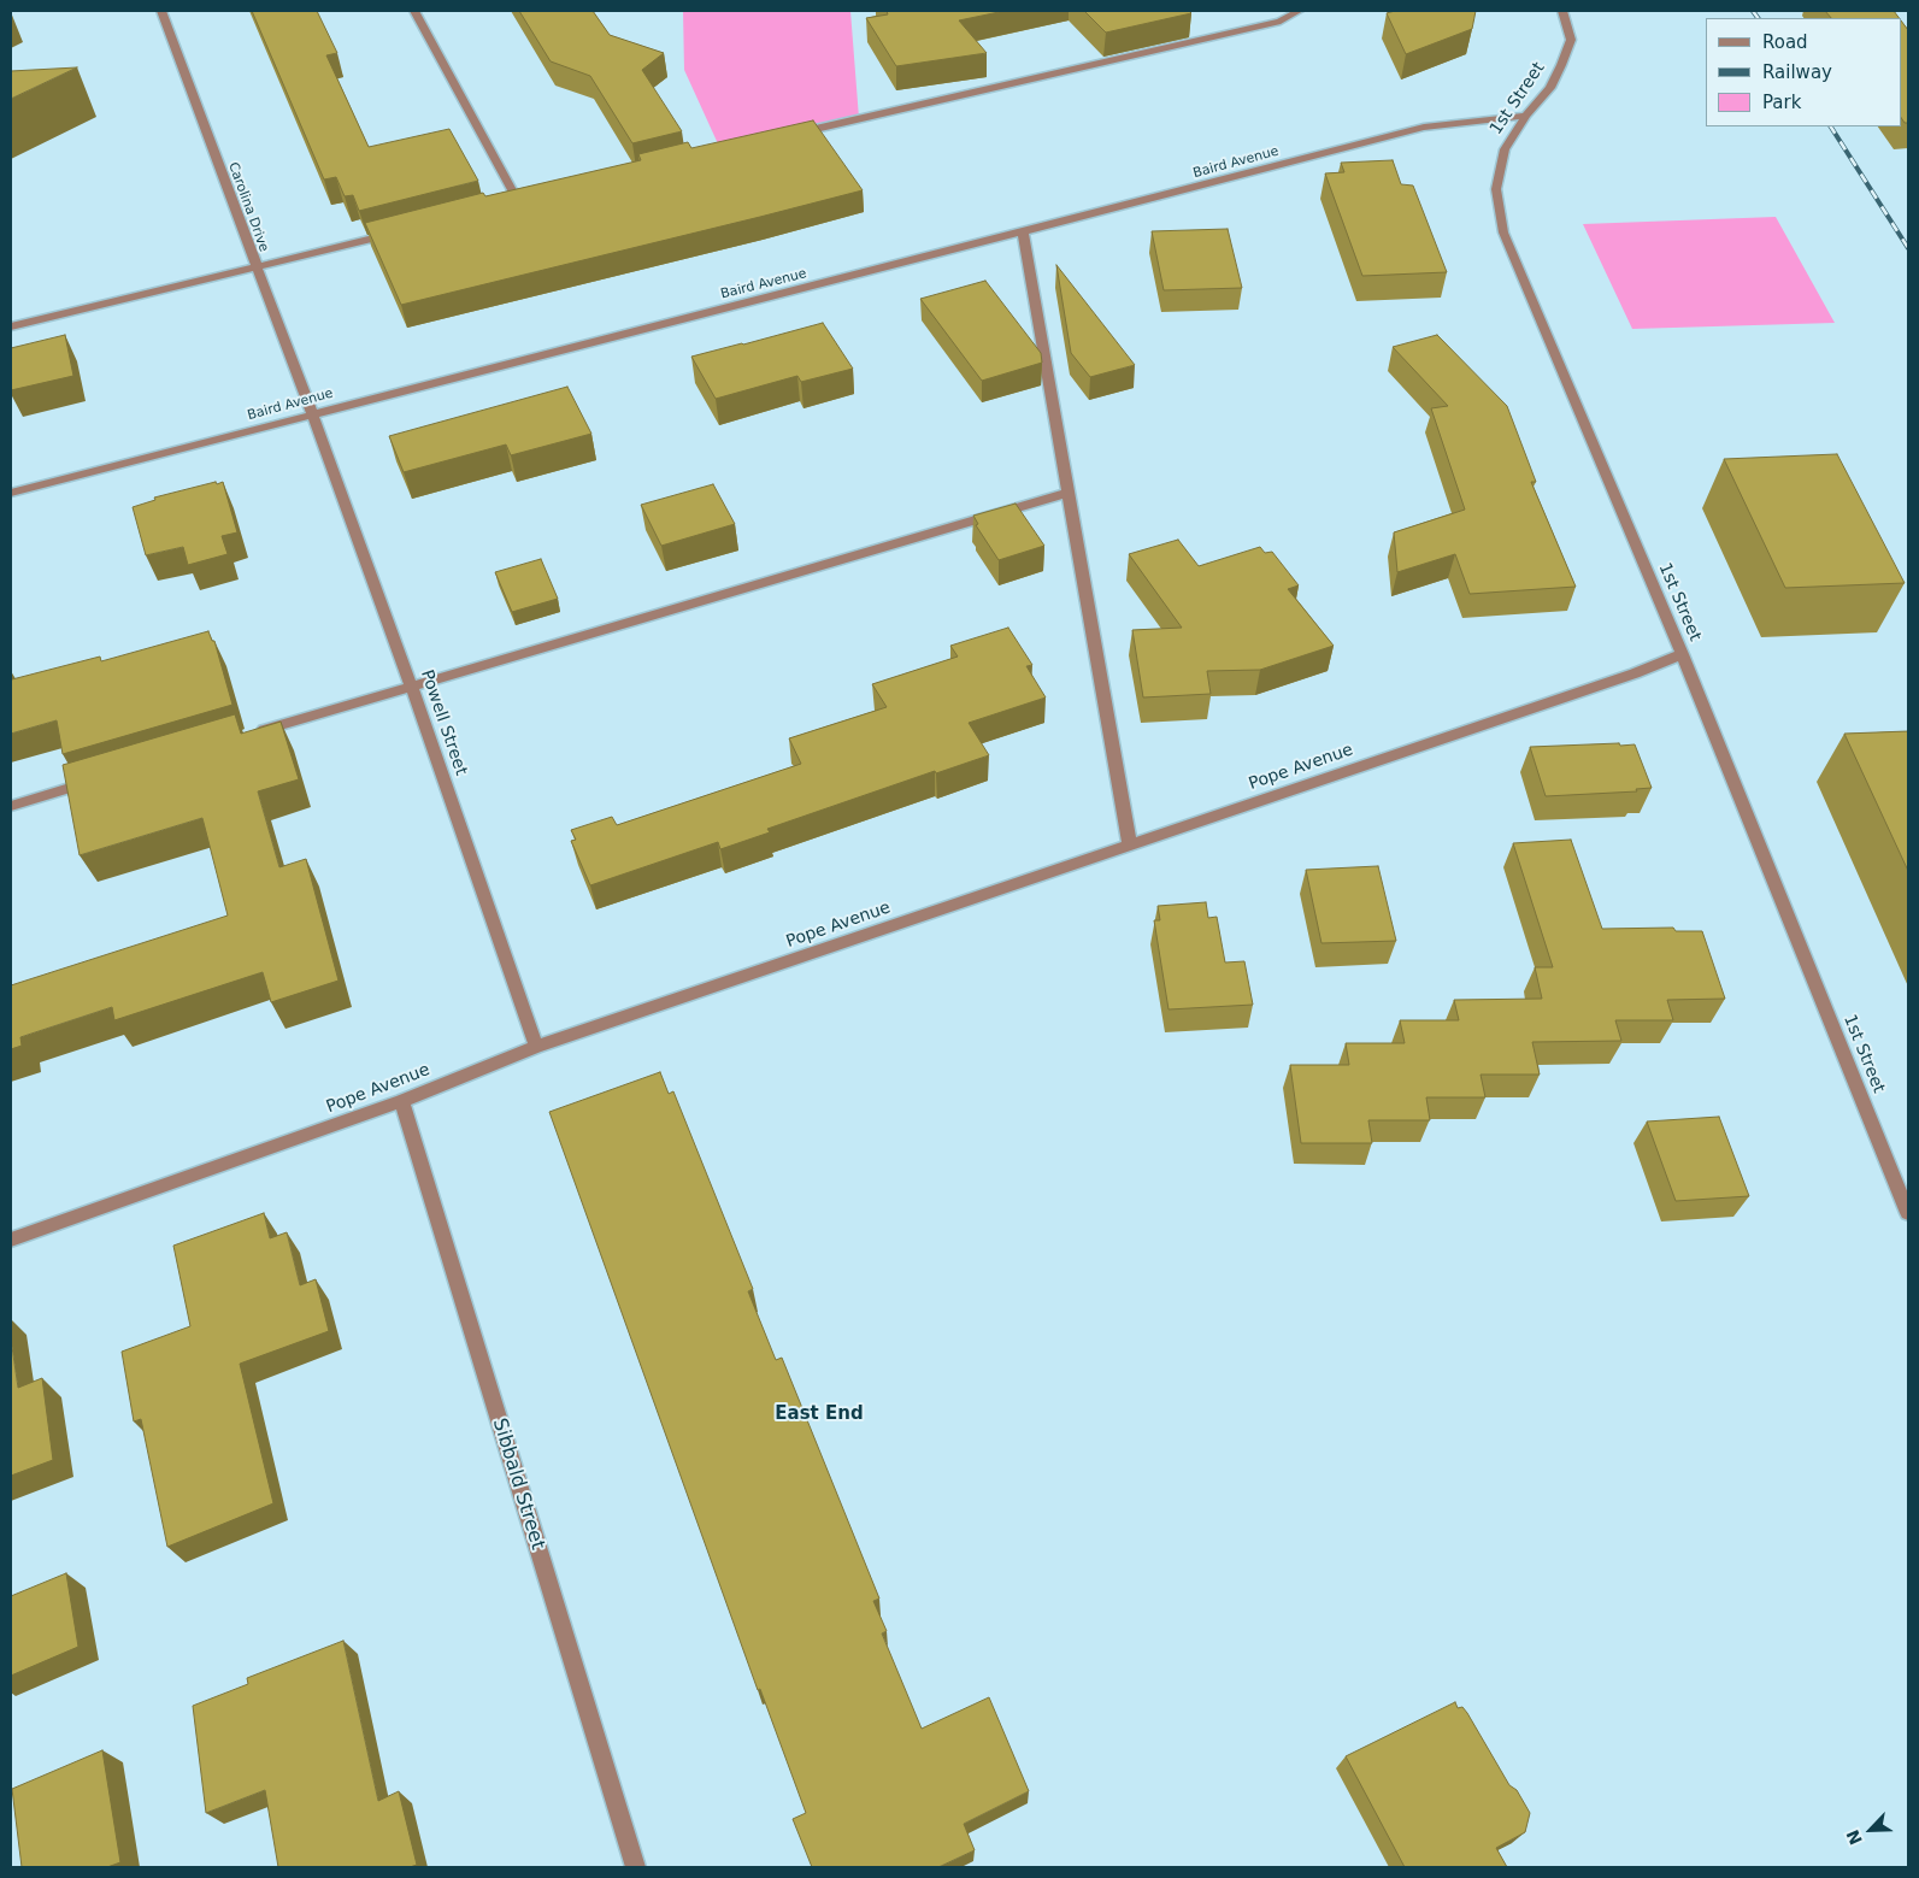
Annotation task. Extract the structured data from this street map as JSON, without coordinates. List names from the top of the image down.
{
  "streets": {
    "street": [
      "1st Street",
      "Baird Avenue",
      "Carolina Drive",
      "Powell Street",
      "Pope Avenue",
      "Sibbald Street"
    ]
  },
  "crossings": [
    ["1st Street", "Baird Avenue"],
    ["1st Street", "Pope Avenue"],
    ["Baird Avenue", "Carolina Drive"],
    ["Baird Avenue", "Powell Street"],
    ["Carolina Drive", "Powell Street"],
    ["Powell Street", "Pope Avenue"],
    ["Pope Avenue", "Sibbald Street"]
  ],
  "districts": ["East End"],
  "legend": ["Road", "Railway", "Park"],
  "north": "bottom left"
}
